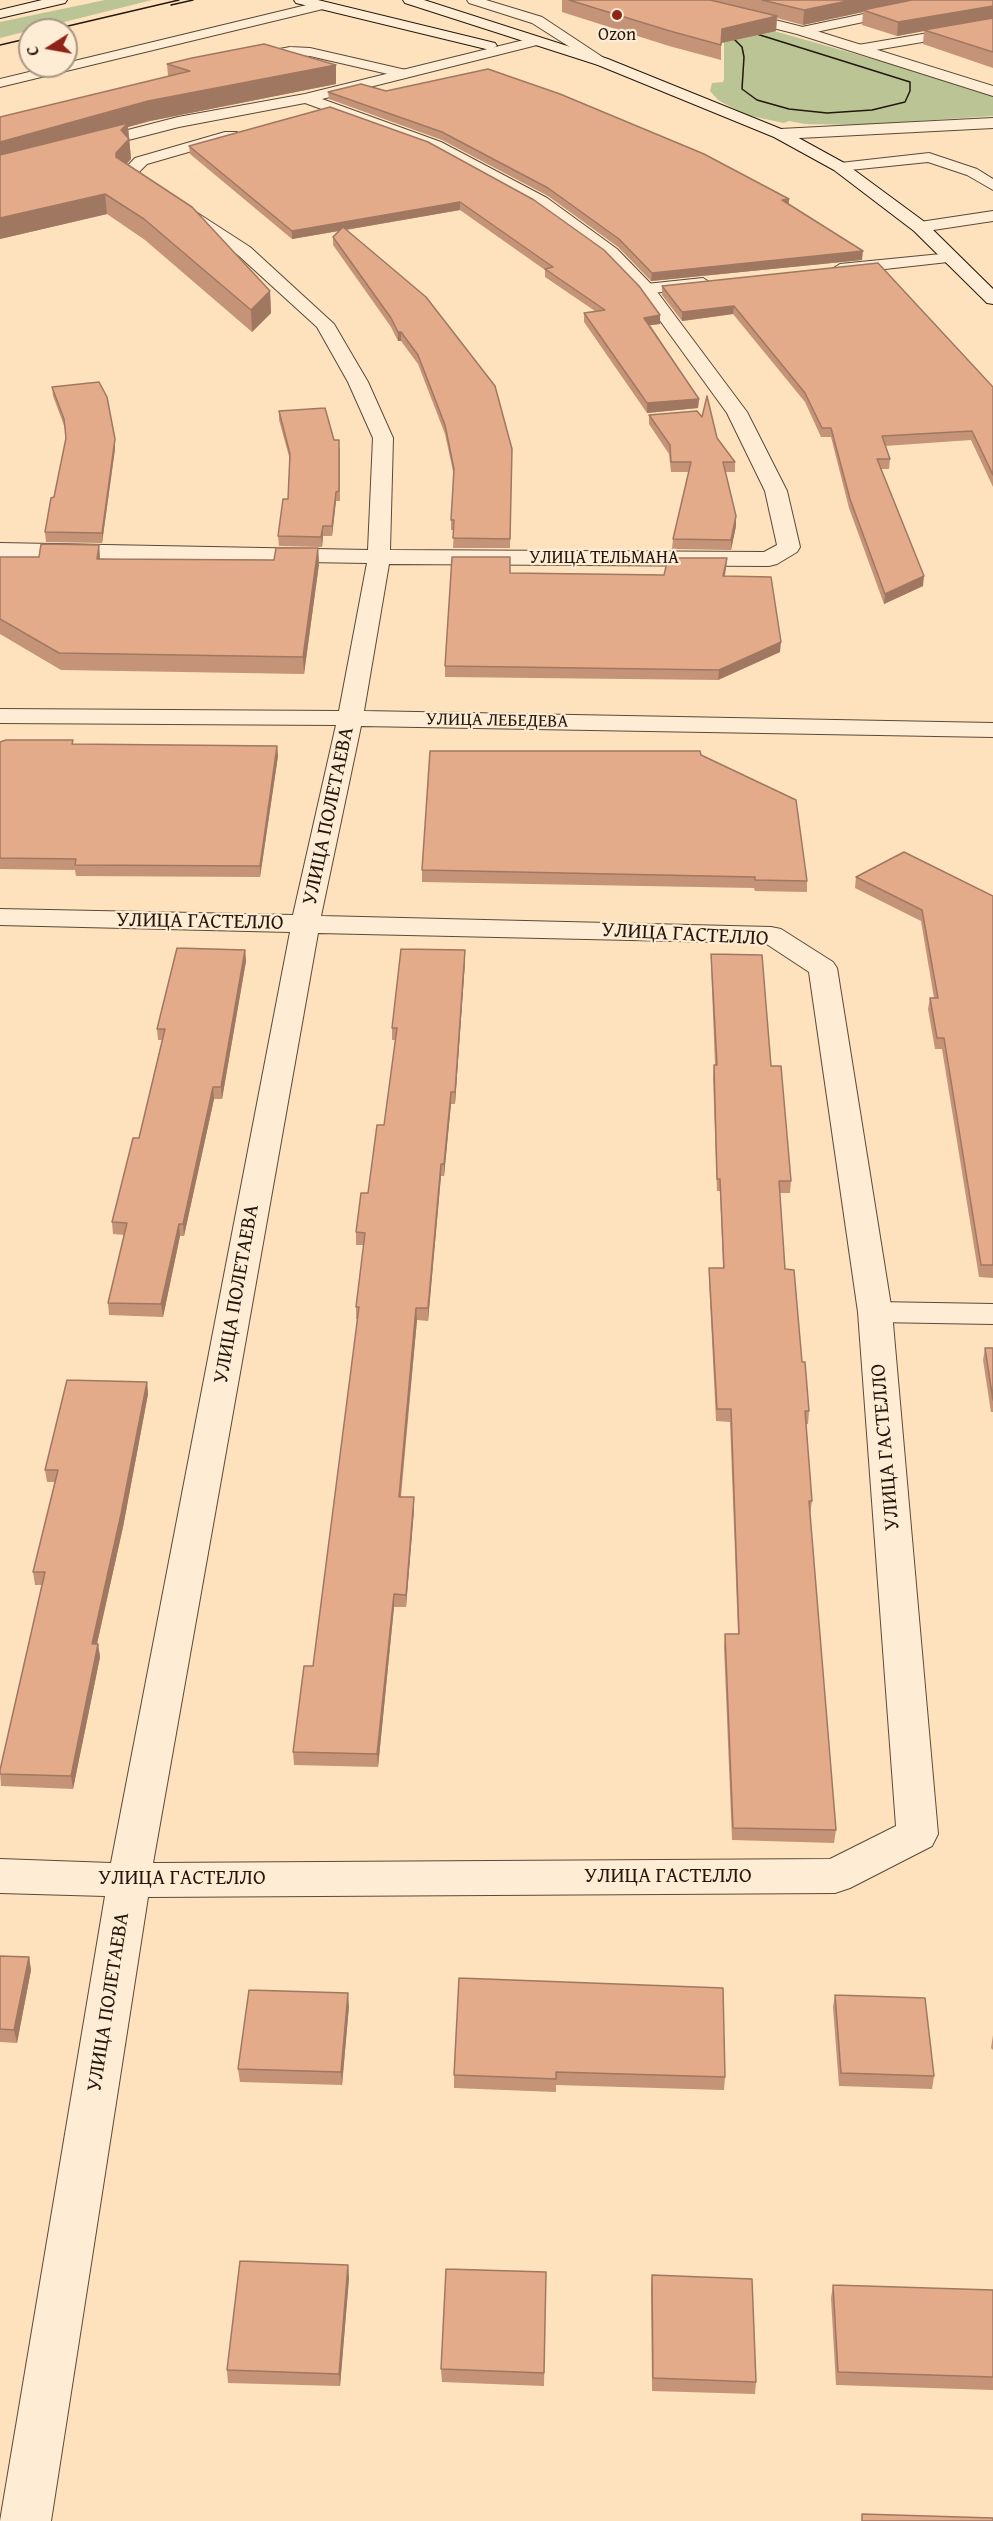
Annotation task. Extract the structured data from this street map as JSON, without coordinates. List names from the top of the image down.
{
  "streets": {
    "street": [
      "УЛИЦА ТЕЛЬМАНА",
      "УЛИЦА ЛЕБЕДЕВА",
      "УЛИЦА ПОЛЕТАЕВА",
      "УЛИЦА ГАСТЕЛЛО"
    ]
  },
  "crossings": [
    ["УЛИЦА ТЕЛЬМАНА", "УЛИЦА ПОЛЕТАЕВА"],
    ["УЛИЦА ЛЕБЕДЕВА", "УЛИЦА ПОЛЕТАЕВА"],
    ["УЛИЦА ПОЛЕТАЕВА", "УЛИЦА ГАСТЕЛЛО"]
  ],
  "places": ["Ozon"],
  "north": "left"
}
